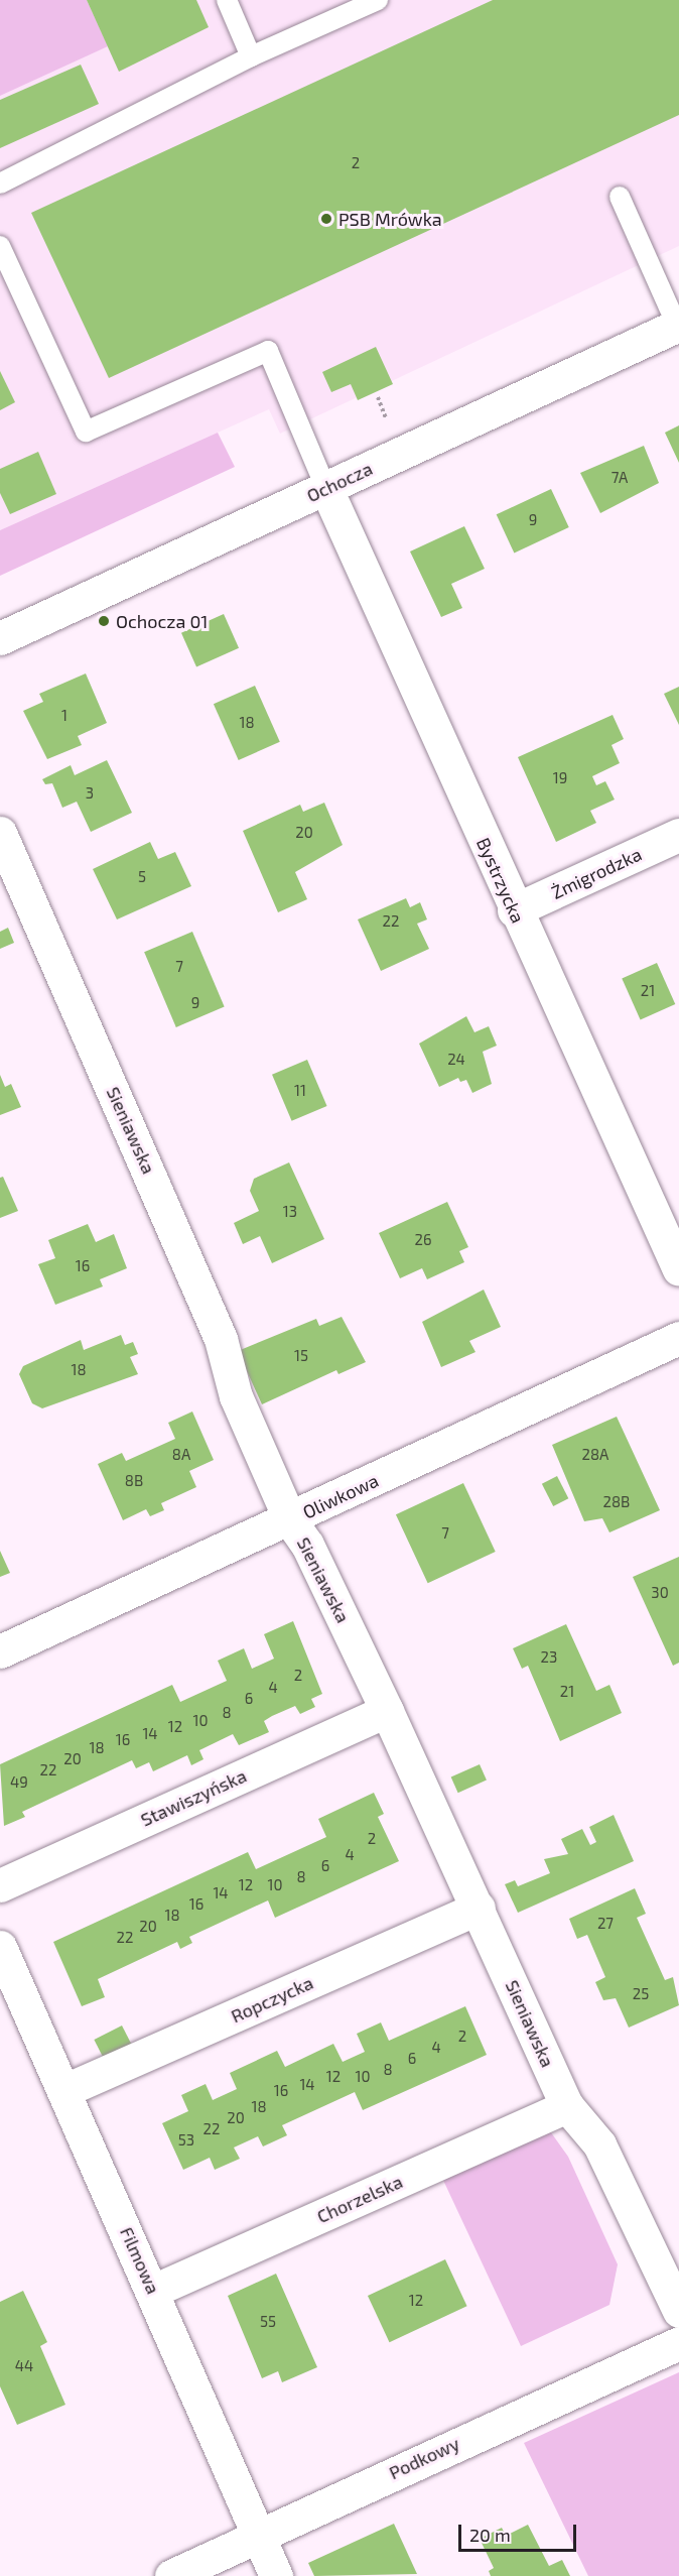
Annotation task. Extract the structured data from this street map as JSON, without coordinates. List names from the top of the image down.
{
  "streets": {
    "street": [
      "Ochocza",
      "Żmigrodzka",
      "Bystrzycka",
      "Sieniawska",
      "Oliwkowa",
      "Stawiszyńska",
      "Ropczycka",
      "Chorzelska",
      "Filmowa",
      "Podkowy"
    ]
  },
  "crossings": [
    ["Ochocza", "Bystrzycka"],
    ["Żmigrodzka", "Bystrzycka"],
    ["Sieniawska", "Oliwkowa"],
    ["Sieniawska", "Stawiszyńska"],
    ["Sieniawska", "Ropczycka"],
    ["Sieniawska", "Chorzelska"],
    ["Ropczycka", "Filmowa"],
    ["Chorzelska", "Filmowa"],
    ["Filmowa", "Podkowy"]
  ],
  "places": ["PSB Mrówka", "Ochocza 01"],
  "house_numbers": [
    "2",
    "7A",
    "9",
    "1",
    "18",
    "19",
    "3",
    "20",
    "5",
    "22",
    "7",
    "21",
    "9",
    "24",
    "11",
    "13",
    "26",
    "16",
    "15",
    "18",
    "8A",
    "28A",
    "8B",
    "28B",
    "7",
    "30",
    "23",
    "2",
    "4",
    "21",
    "6",
    "8",
    "10",
    "12",
    "14",
    "16",
    "18",
    "20",
    "22",
    "49",
    "2",
    "4",
    "6",
    "8",
    "12",
    "10",
    "14",
    "16",
    "18",
    "27",
    "20",
    "22",
    "25",
    "2",
    "4",
    "6",
    "8",
    "12",
    "10",
    "14",
    "16",
    "18",
    "20",
    "22",
    "53",
    "12",
    "55",
    "44"
  ],
  "scale_bar": "20 m"
}
